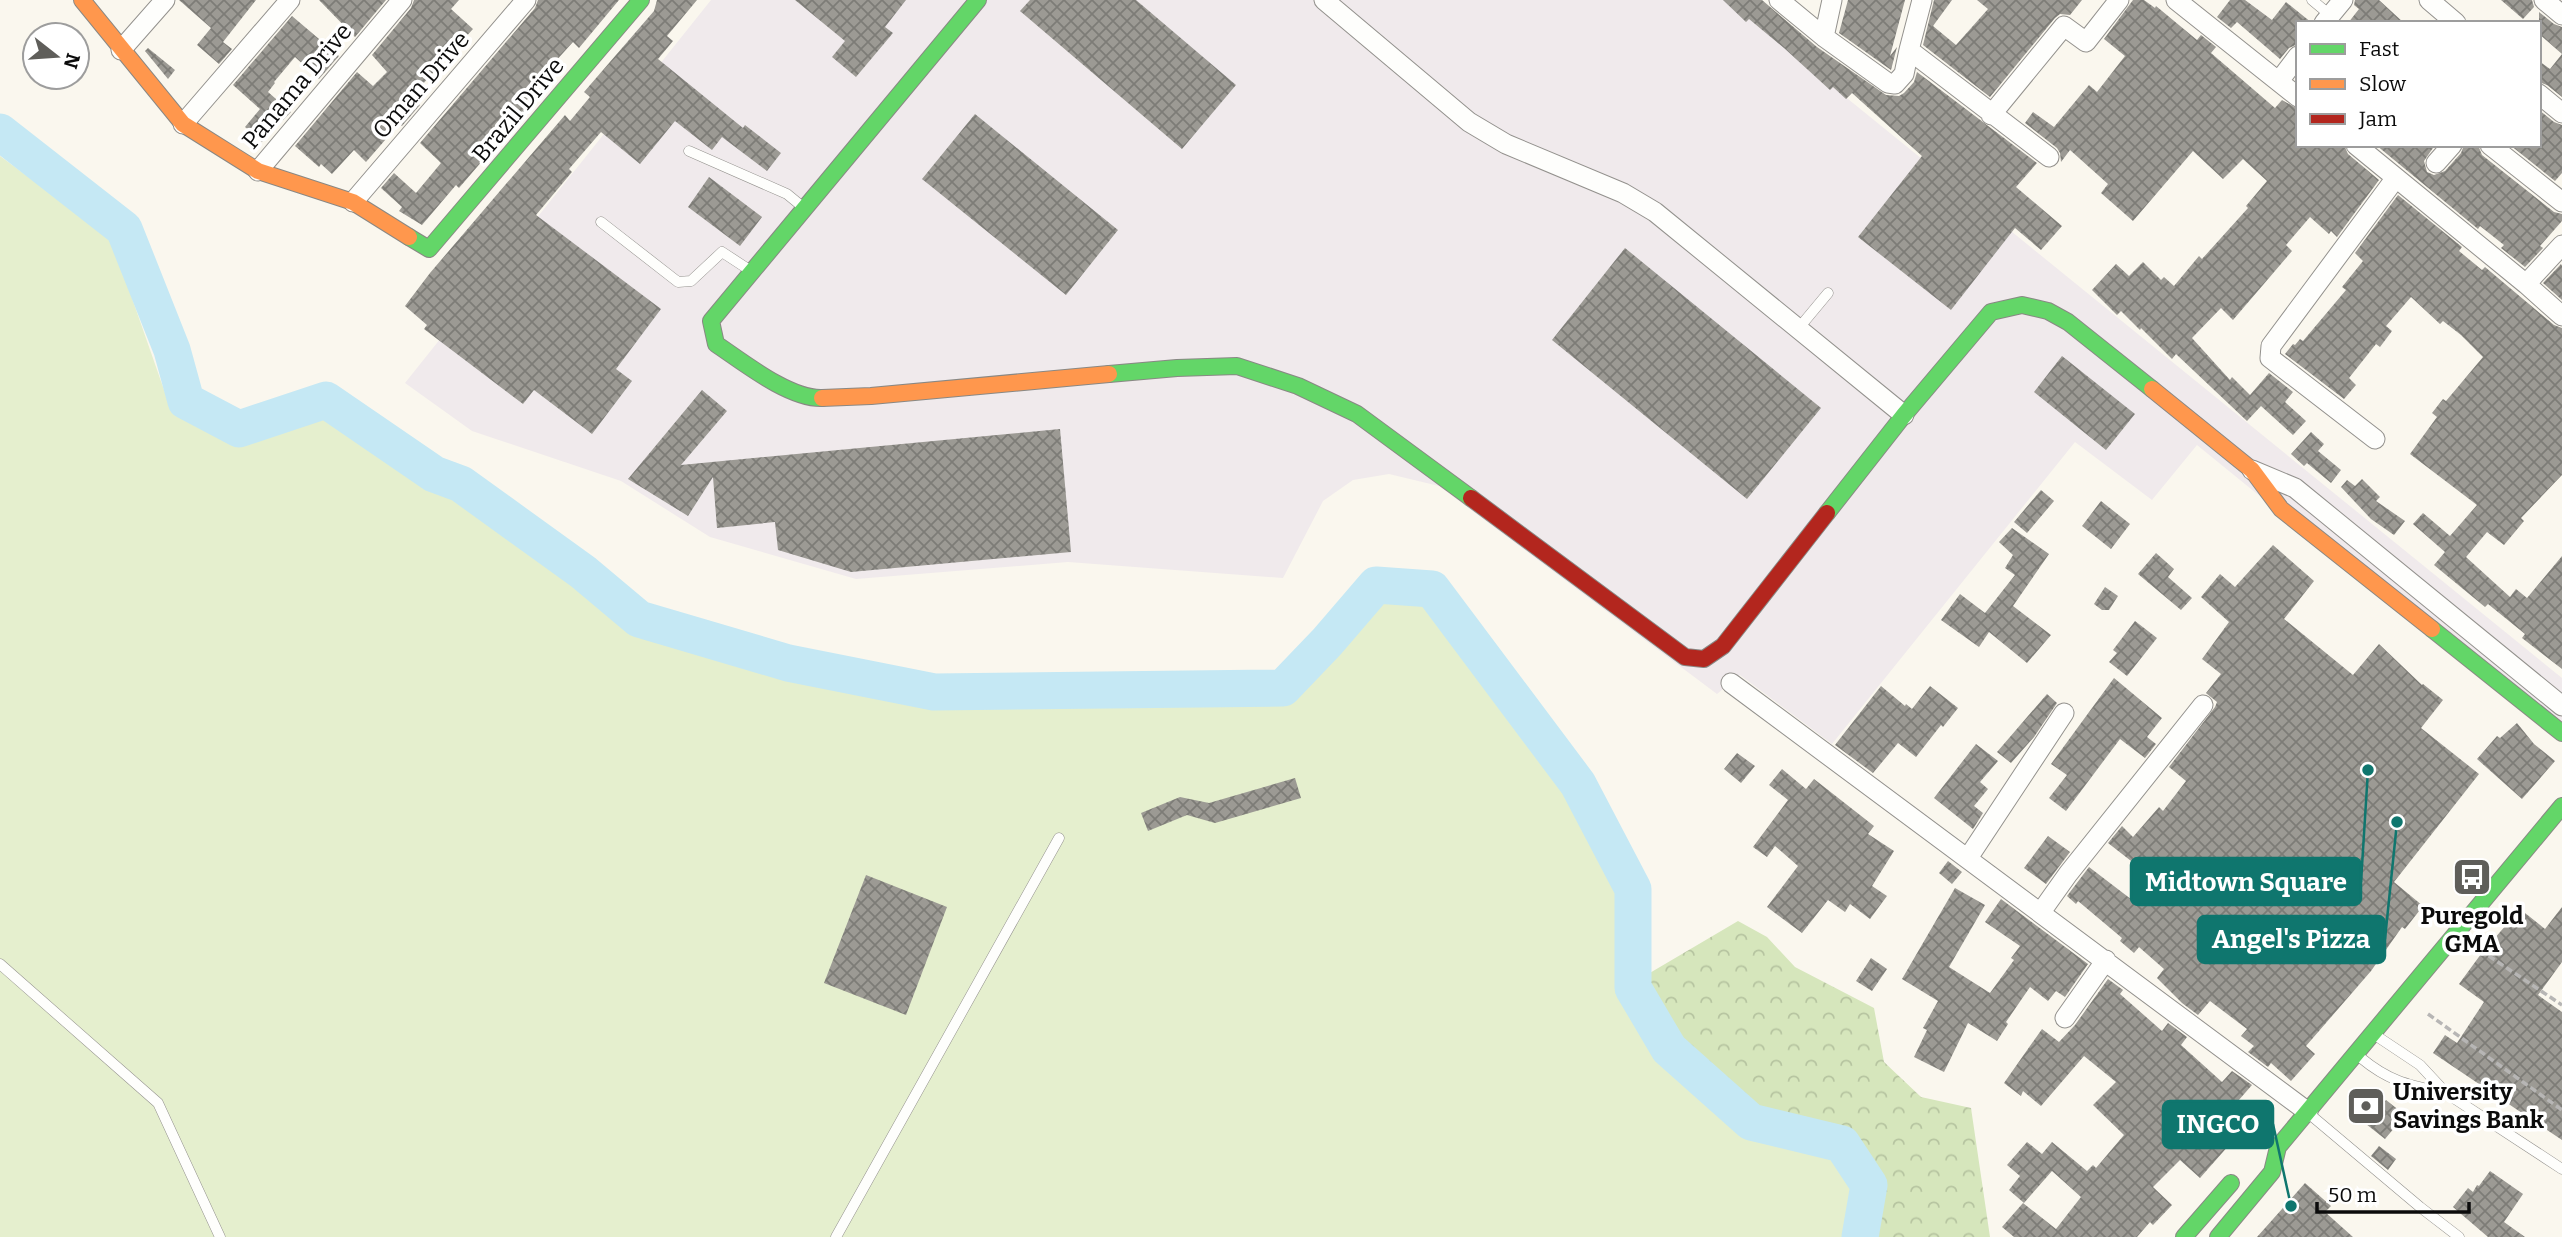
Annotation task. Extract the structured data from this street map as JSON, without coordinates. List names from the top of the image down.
{
  "streets": {
    "main road": ["Brazil Drive"],
    "street": ["Oman Drive", "Panama Drive"]
  },
  "crossings": [
    ["Oman Drive", "Brazil Drive"]
  ],
  "places": {
    "other": ["Midtown Square", "Angel's Pizza", "INGCO"],
    "bus stop": ["Puregold GMA"],
    "bank": ["University Savings Bank"]
  },
  "legend": ["Fast", "Slow", "Jam"],
  "scale_bar": "50 m",
  "north": "right"
}
